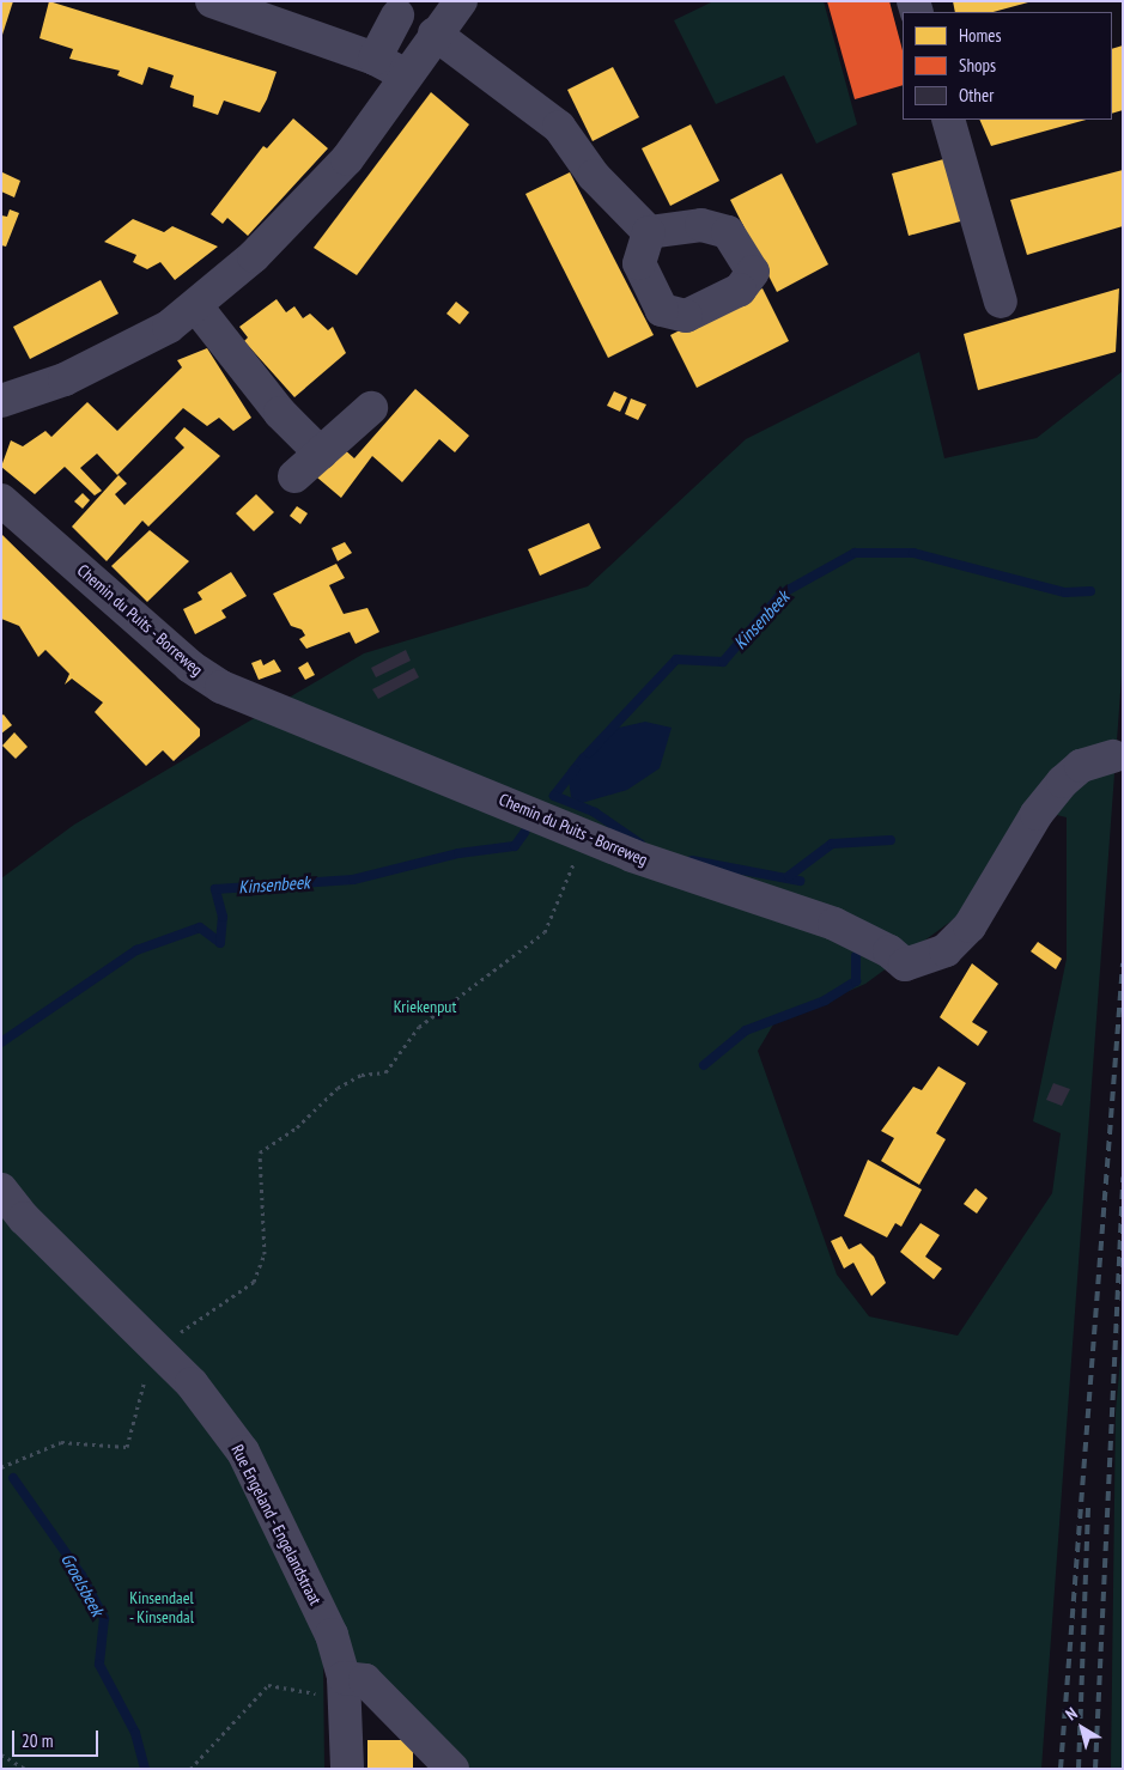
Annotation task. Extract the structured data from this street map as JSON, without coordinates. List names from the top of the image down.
{
  "streets": {
    "street": ["Chemin du Puits - Borreweg", "Rue Engeland - Engelandstraat"]
  },
  "water": ["Kinsenbeek", "Groelsbeek"],
  "parks": ["Kriekenput", "Kinsendael - Kinsendal"],
  "legend": ["Homes", "Shops", "Other"],
  "scale_bar": "20 m",
  "north": "top left"
}
